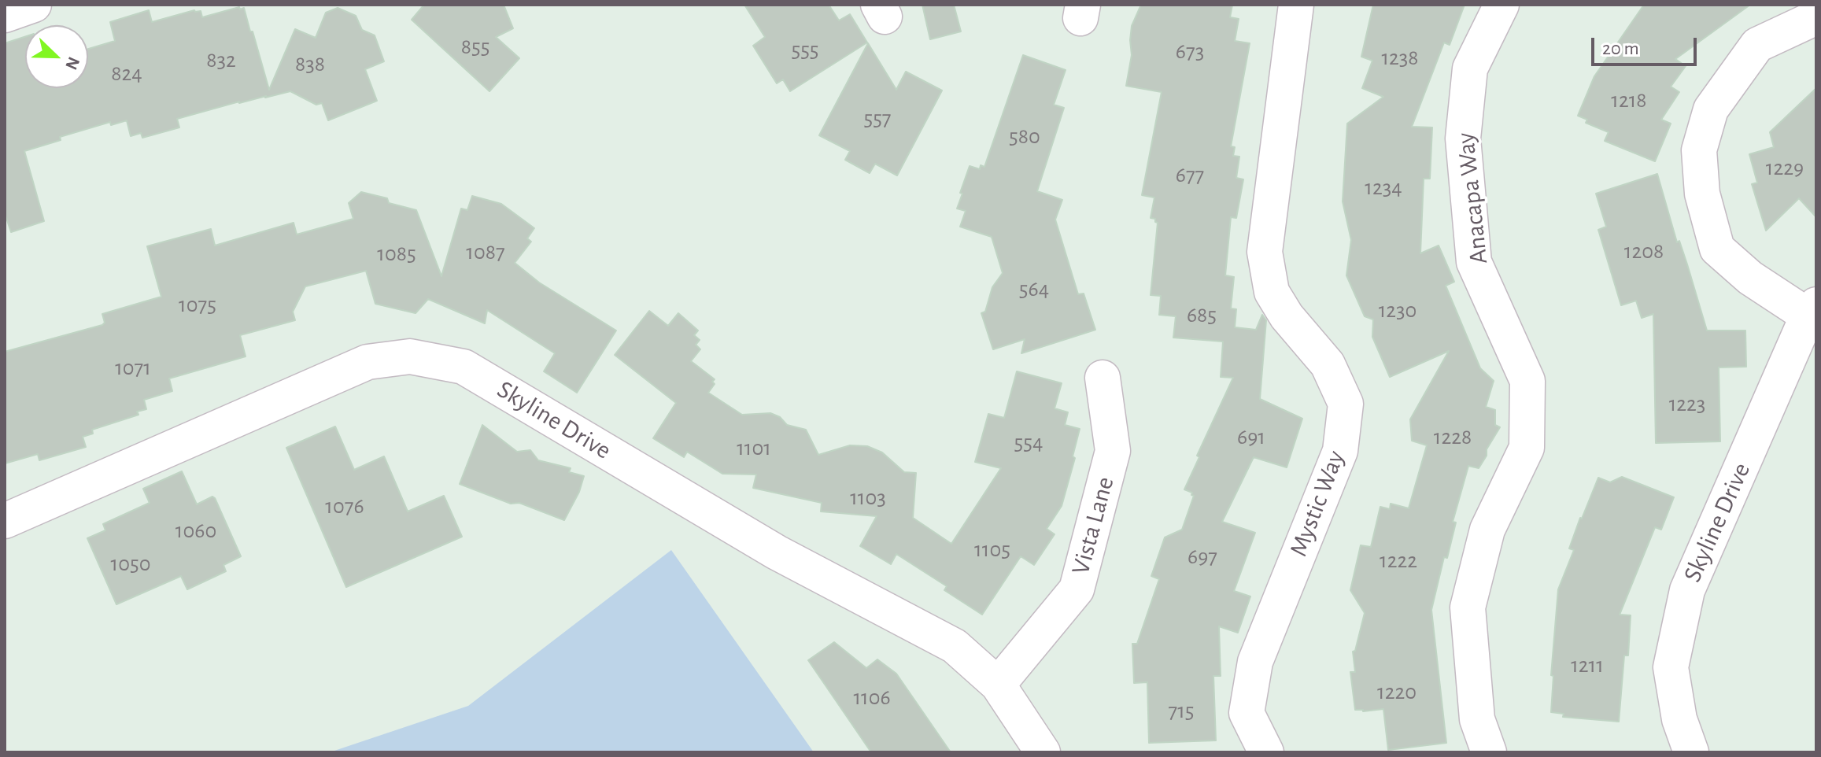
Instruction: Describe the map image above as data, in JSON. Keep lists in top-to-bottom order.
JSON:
{
  "streets": {
    "street": [
      "Anacapa Way",
      "Skyline Drive",
      "Mystic Way",
      "Vista Lane"
    ]
  },
  "crossings": [
    ["Skyline Drive", "Vista Lane"]
  ],
  "house_numbers": [
    "855",
    "555",
    "673",
    "1238",
    "832",
    "838",
    "824",
    "1218",
    "557",
    "580",
    "1229",
    "677",
    "1234",
    "1208",
    "1087",
    "1085",
    "564",
    "1075",
    "1230",
    "685",
    "1071",
    "1223",
    "691",
    "1228",
    "554",
    "1101",
    "1103",
    "1076",
    "1060",
    "1105",
    "697",
    "1222",
    "1050",
    "1211",
    "1220",
    "1106",
    "715"
  ],
  "scale_bar": "20 m",
  "north": "bottom right"
}
